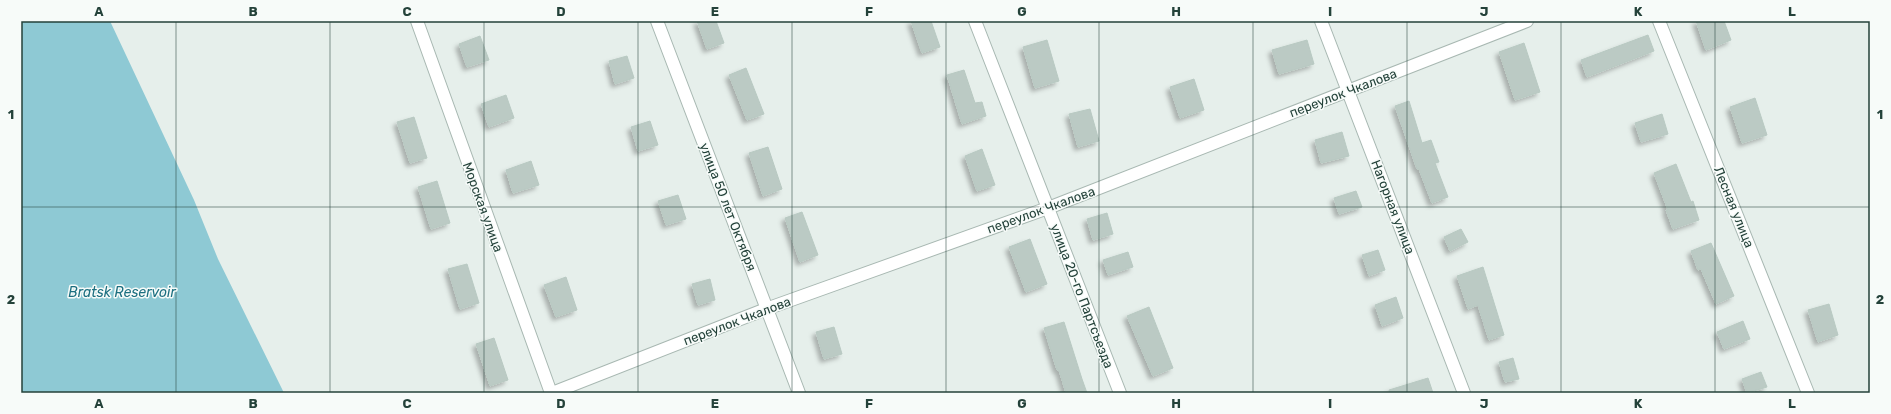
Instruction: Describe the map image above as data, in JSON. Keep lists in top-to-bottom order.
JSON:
{
  "streets": {
    "street": [
      "переулок Чкалова",
      "Морская улица",
      "улица 50 лет Октября",
      "Нагорная улица",
      "Лесная улица",
      "улица 20-го Партсъезда"
    ]
  },
  "crossings": [
    ["переулок Чкалова", "Морская улица"],
    ["переулок Чкалова", "улица 50 лет Октября"],
    ["переулок Чкалова", "Нагорная улица"],
    ["переулок Чкалова", "улица 20-го Партсъезда"]
  ],
  "water": ["Bratsk Reservoir"],
  "grid": {
    "columns": [
      "A",
      "B",
      "C",
      "D",
      "E",
      "F",
      "G",
      "H",
      "I",
      "J",
      "K",
      "L"
    ],
    "rows": ["1", "2"]
  }
}
